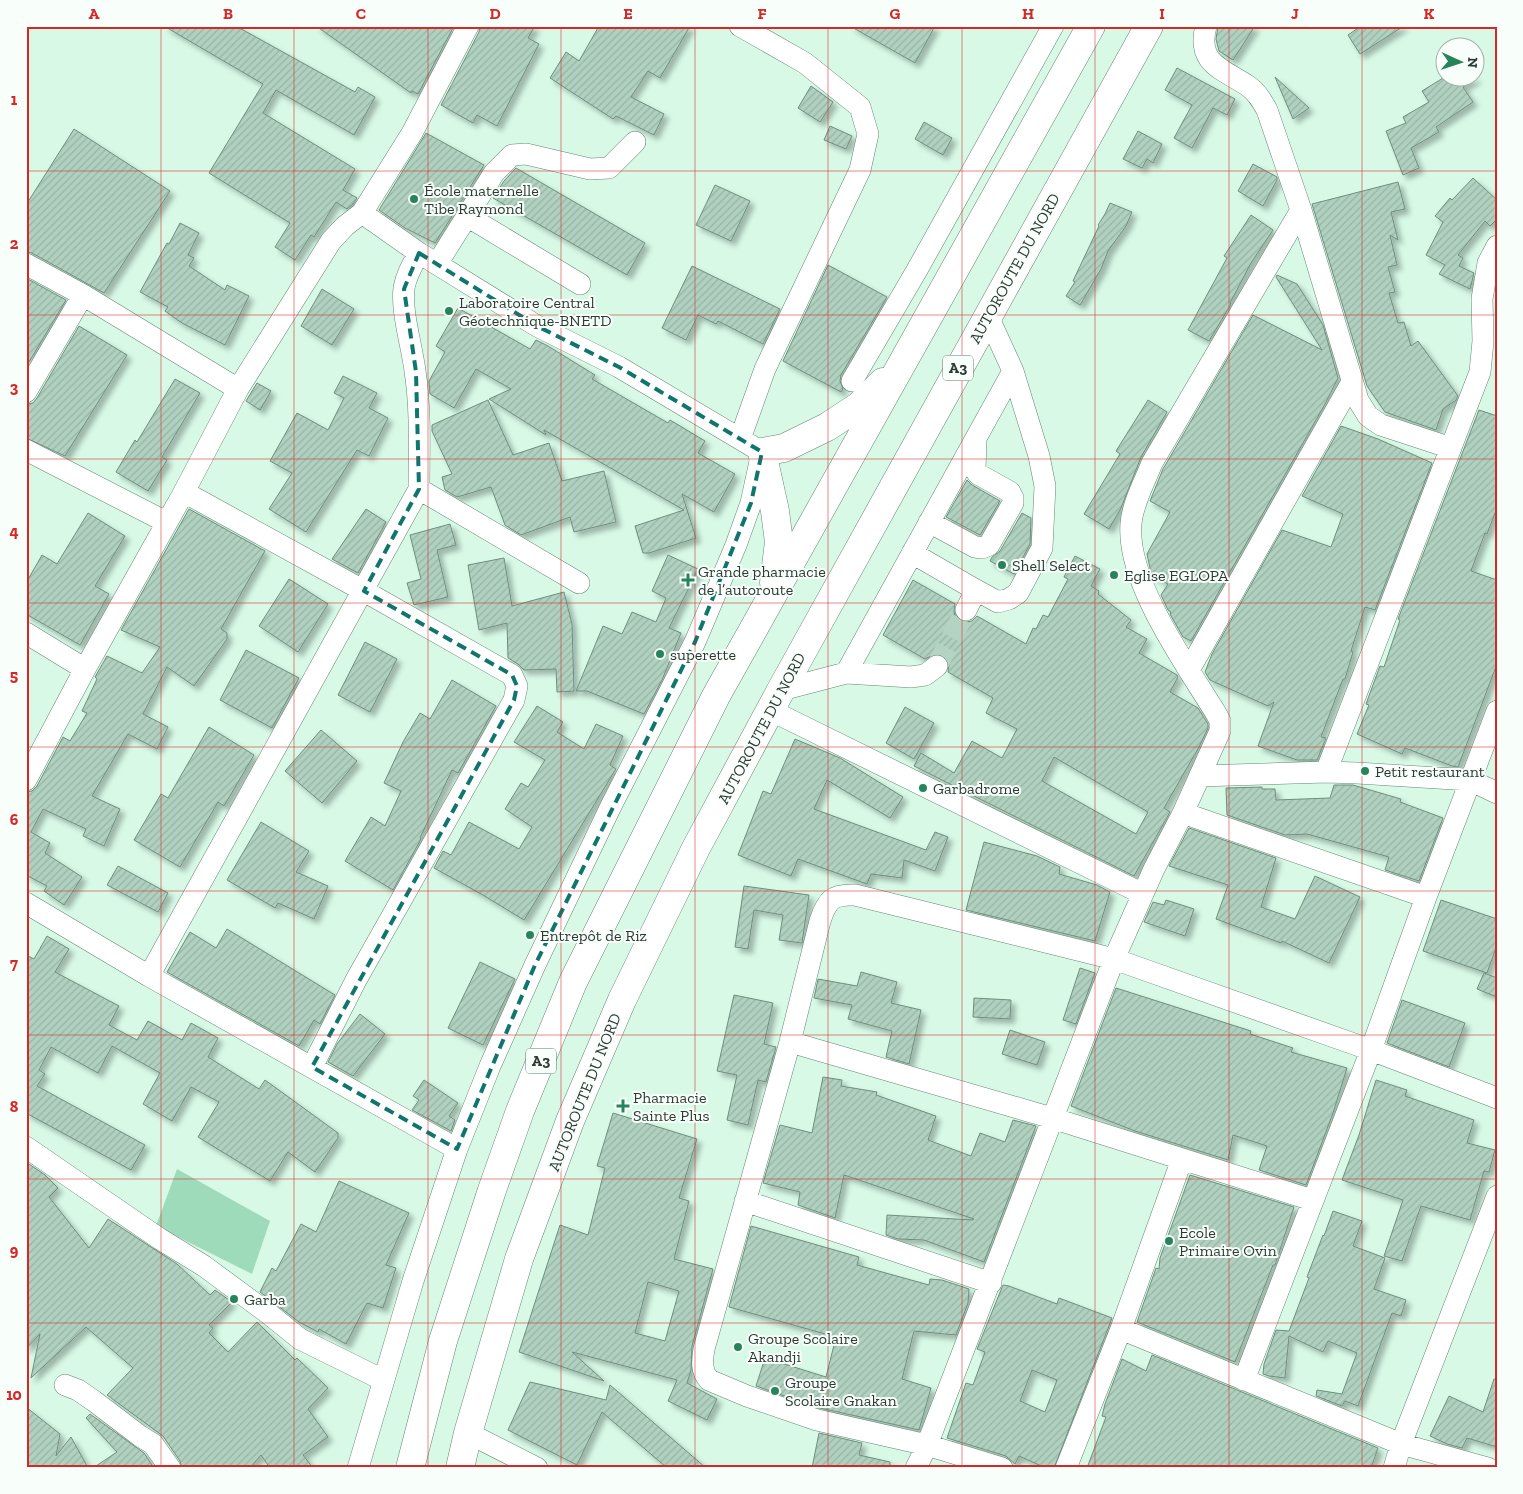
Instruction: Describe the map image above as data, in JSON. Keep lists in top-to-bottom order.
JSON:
{
  "streets": {
    "highway": ["AUTOROUTE DU NORD", "A3"]
  },
  "places": {
    "other": [
      "École maternelle Tibe Raymond",
      "Laboratoire Central Géotechnique-BNETD",
      "Shell Select",
      "Eglise EGLOPA",
      "superette",
      "Petit restaurant",
      "Garbadrome",
      "Entrepôt de Riz",
      "Ecole Primaire Ovin",
      "Garba",
      "Groupe Scolaire Akandji",
      "Groupe Scolaire Gnakan"
    ],
    "health": ["Grande pharmacie de l’autoroute", "Pharmacie Sainte Plus"]
  },
  "north": "right",
  "grid": {
    "columns": [
      "A",
      "B",
      "C",
      "D",
      "E",
      "F",
      "G",
      "H",
      "I",
      "J",
      "K"
    ],
    "rows": [
      "1",
      "2",
      "3",
      "4",
      "5",
      "6",
      "7",
      "8",
      "9",
      "10"
    ]
  }
}
